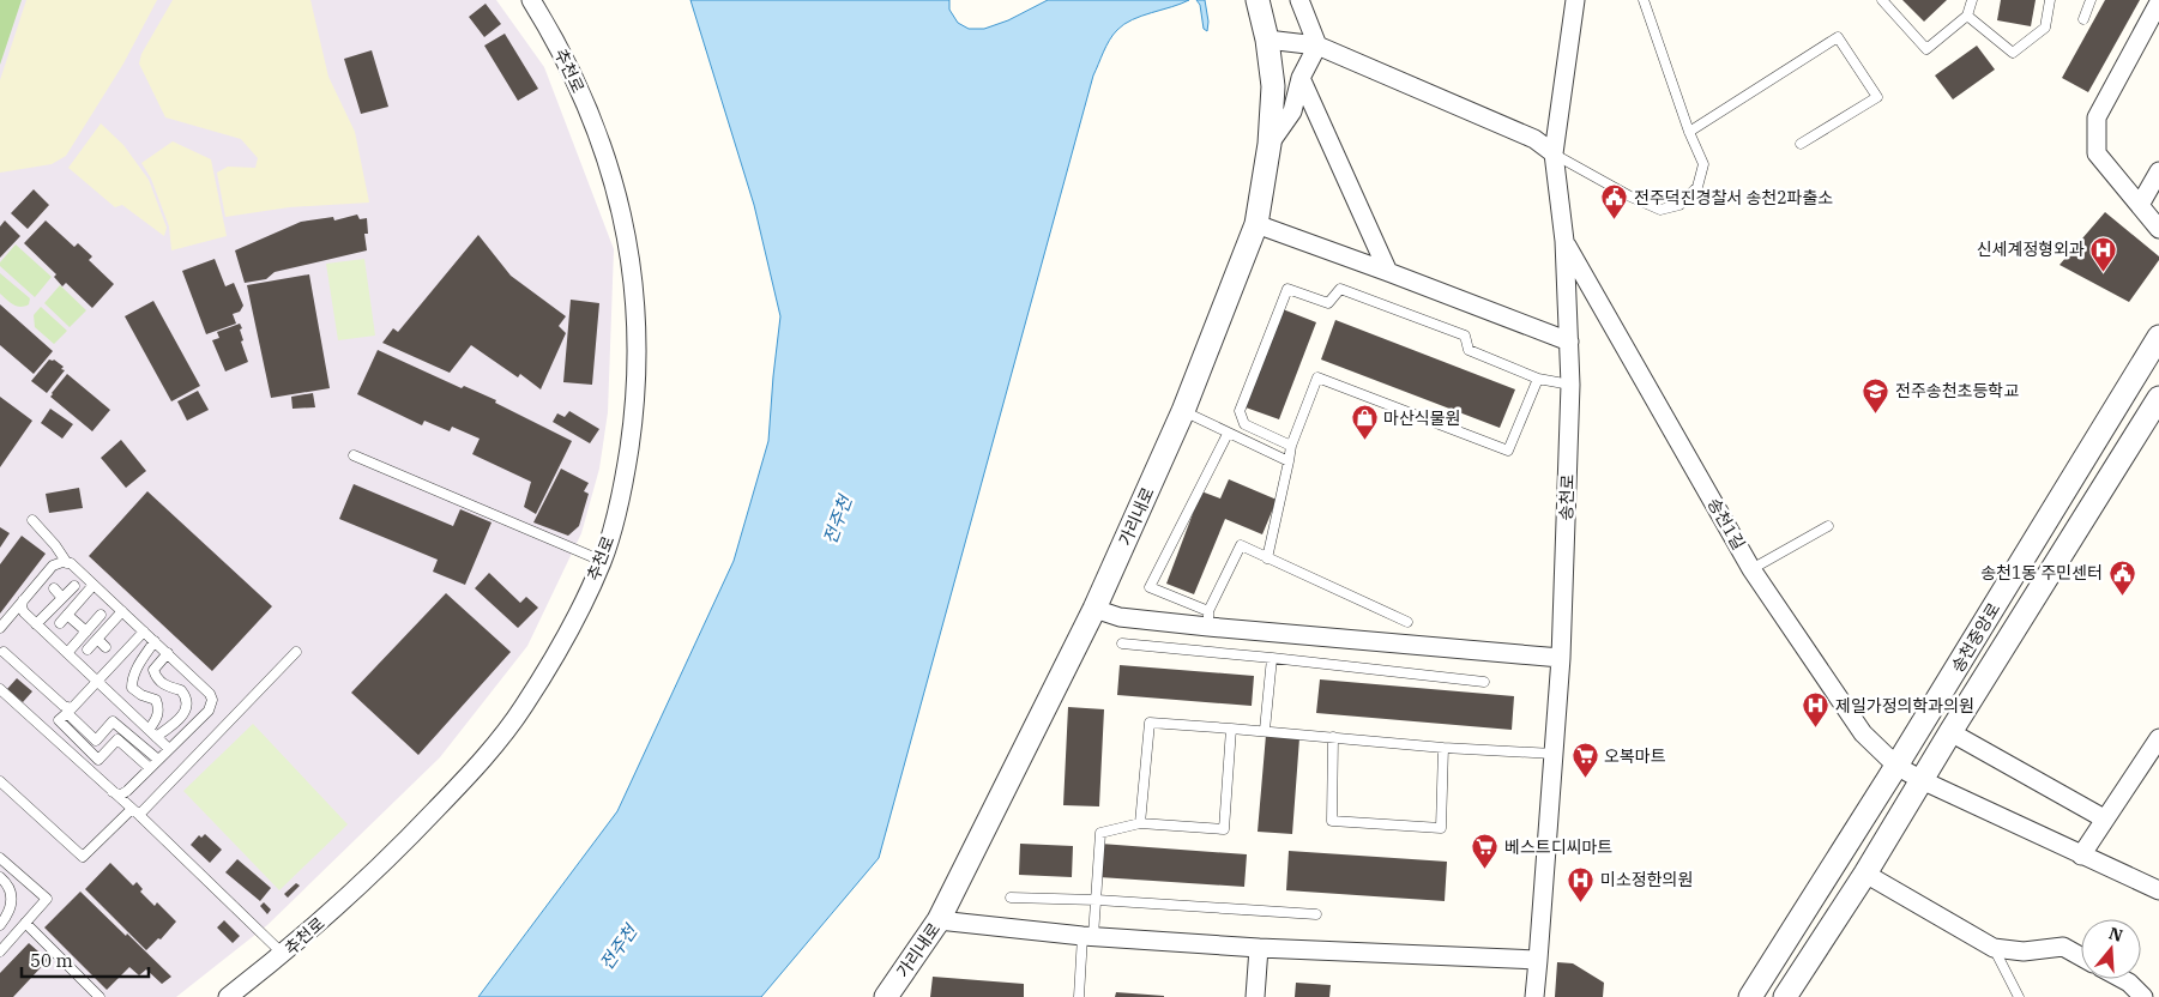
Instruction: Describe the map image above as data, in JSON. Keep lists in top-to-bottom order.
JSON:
{
  "streets": {
    "street": [
      "추천로",
      "송천로",
      "가리내로",
      "송천1길",
      "송천중앙로"
    ]
  },
  "crossings": [
    ["송천로", "송천1길"],
    ["송천1길", "송천중앙로"]
  ],
  "water": ["전주천"],
  "places": {
    "public building": ["전주덕진경찰서 송천2파출소", "송천1동 주민센터"],
    "hospital": ["신세계정형외과", "제일가정의학과의원", "미소정한의원"],
    "school or university": ["전주송천초등학교"],
    "shop": ["마산식물원"],
    "supermarket": ["오복마트", "베스트디씨마트"]
  },
  "scale_bar": "50 m",
  "north": "top"
}
